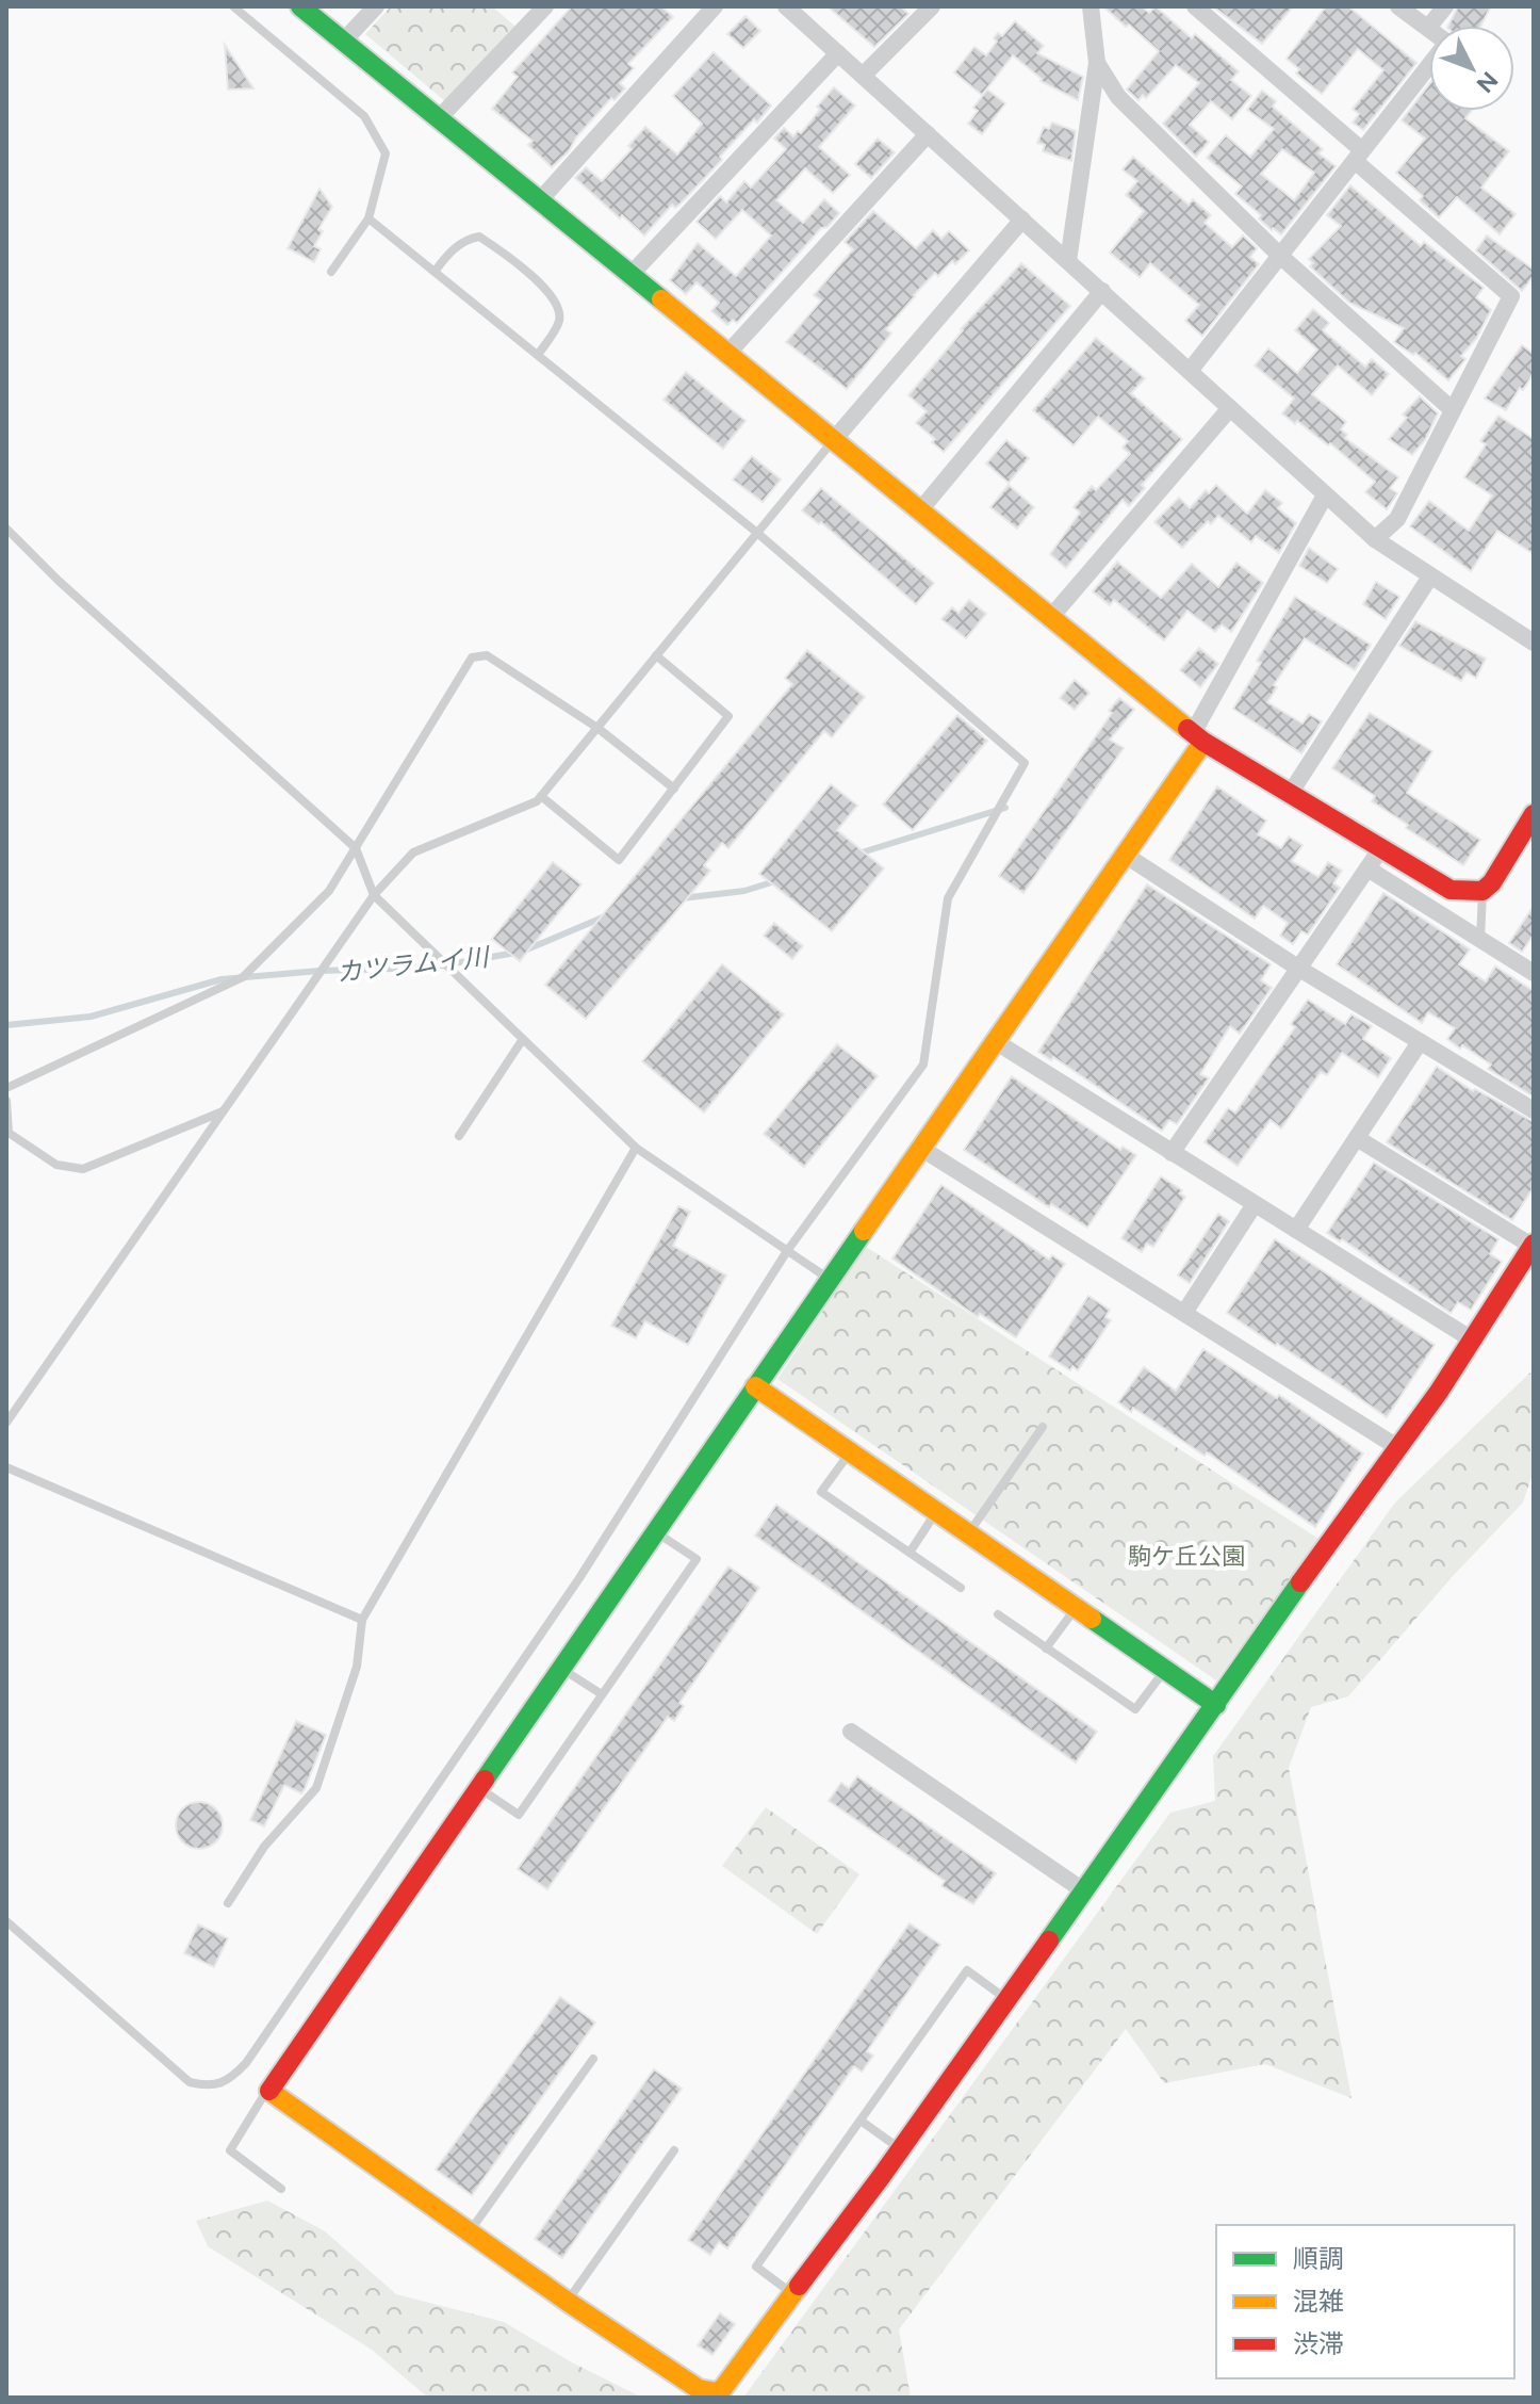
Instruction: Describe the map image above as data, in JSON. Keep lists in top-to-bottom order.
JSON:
{
  "water": ["カツラムイ川"],
  "parks": ["駒ケ丘公園"],
  "legend": ["順調", "混雑", "渋滞"],
  "north": "bottom right"
}
